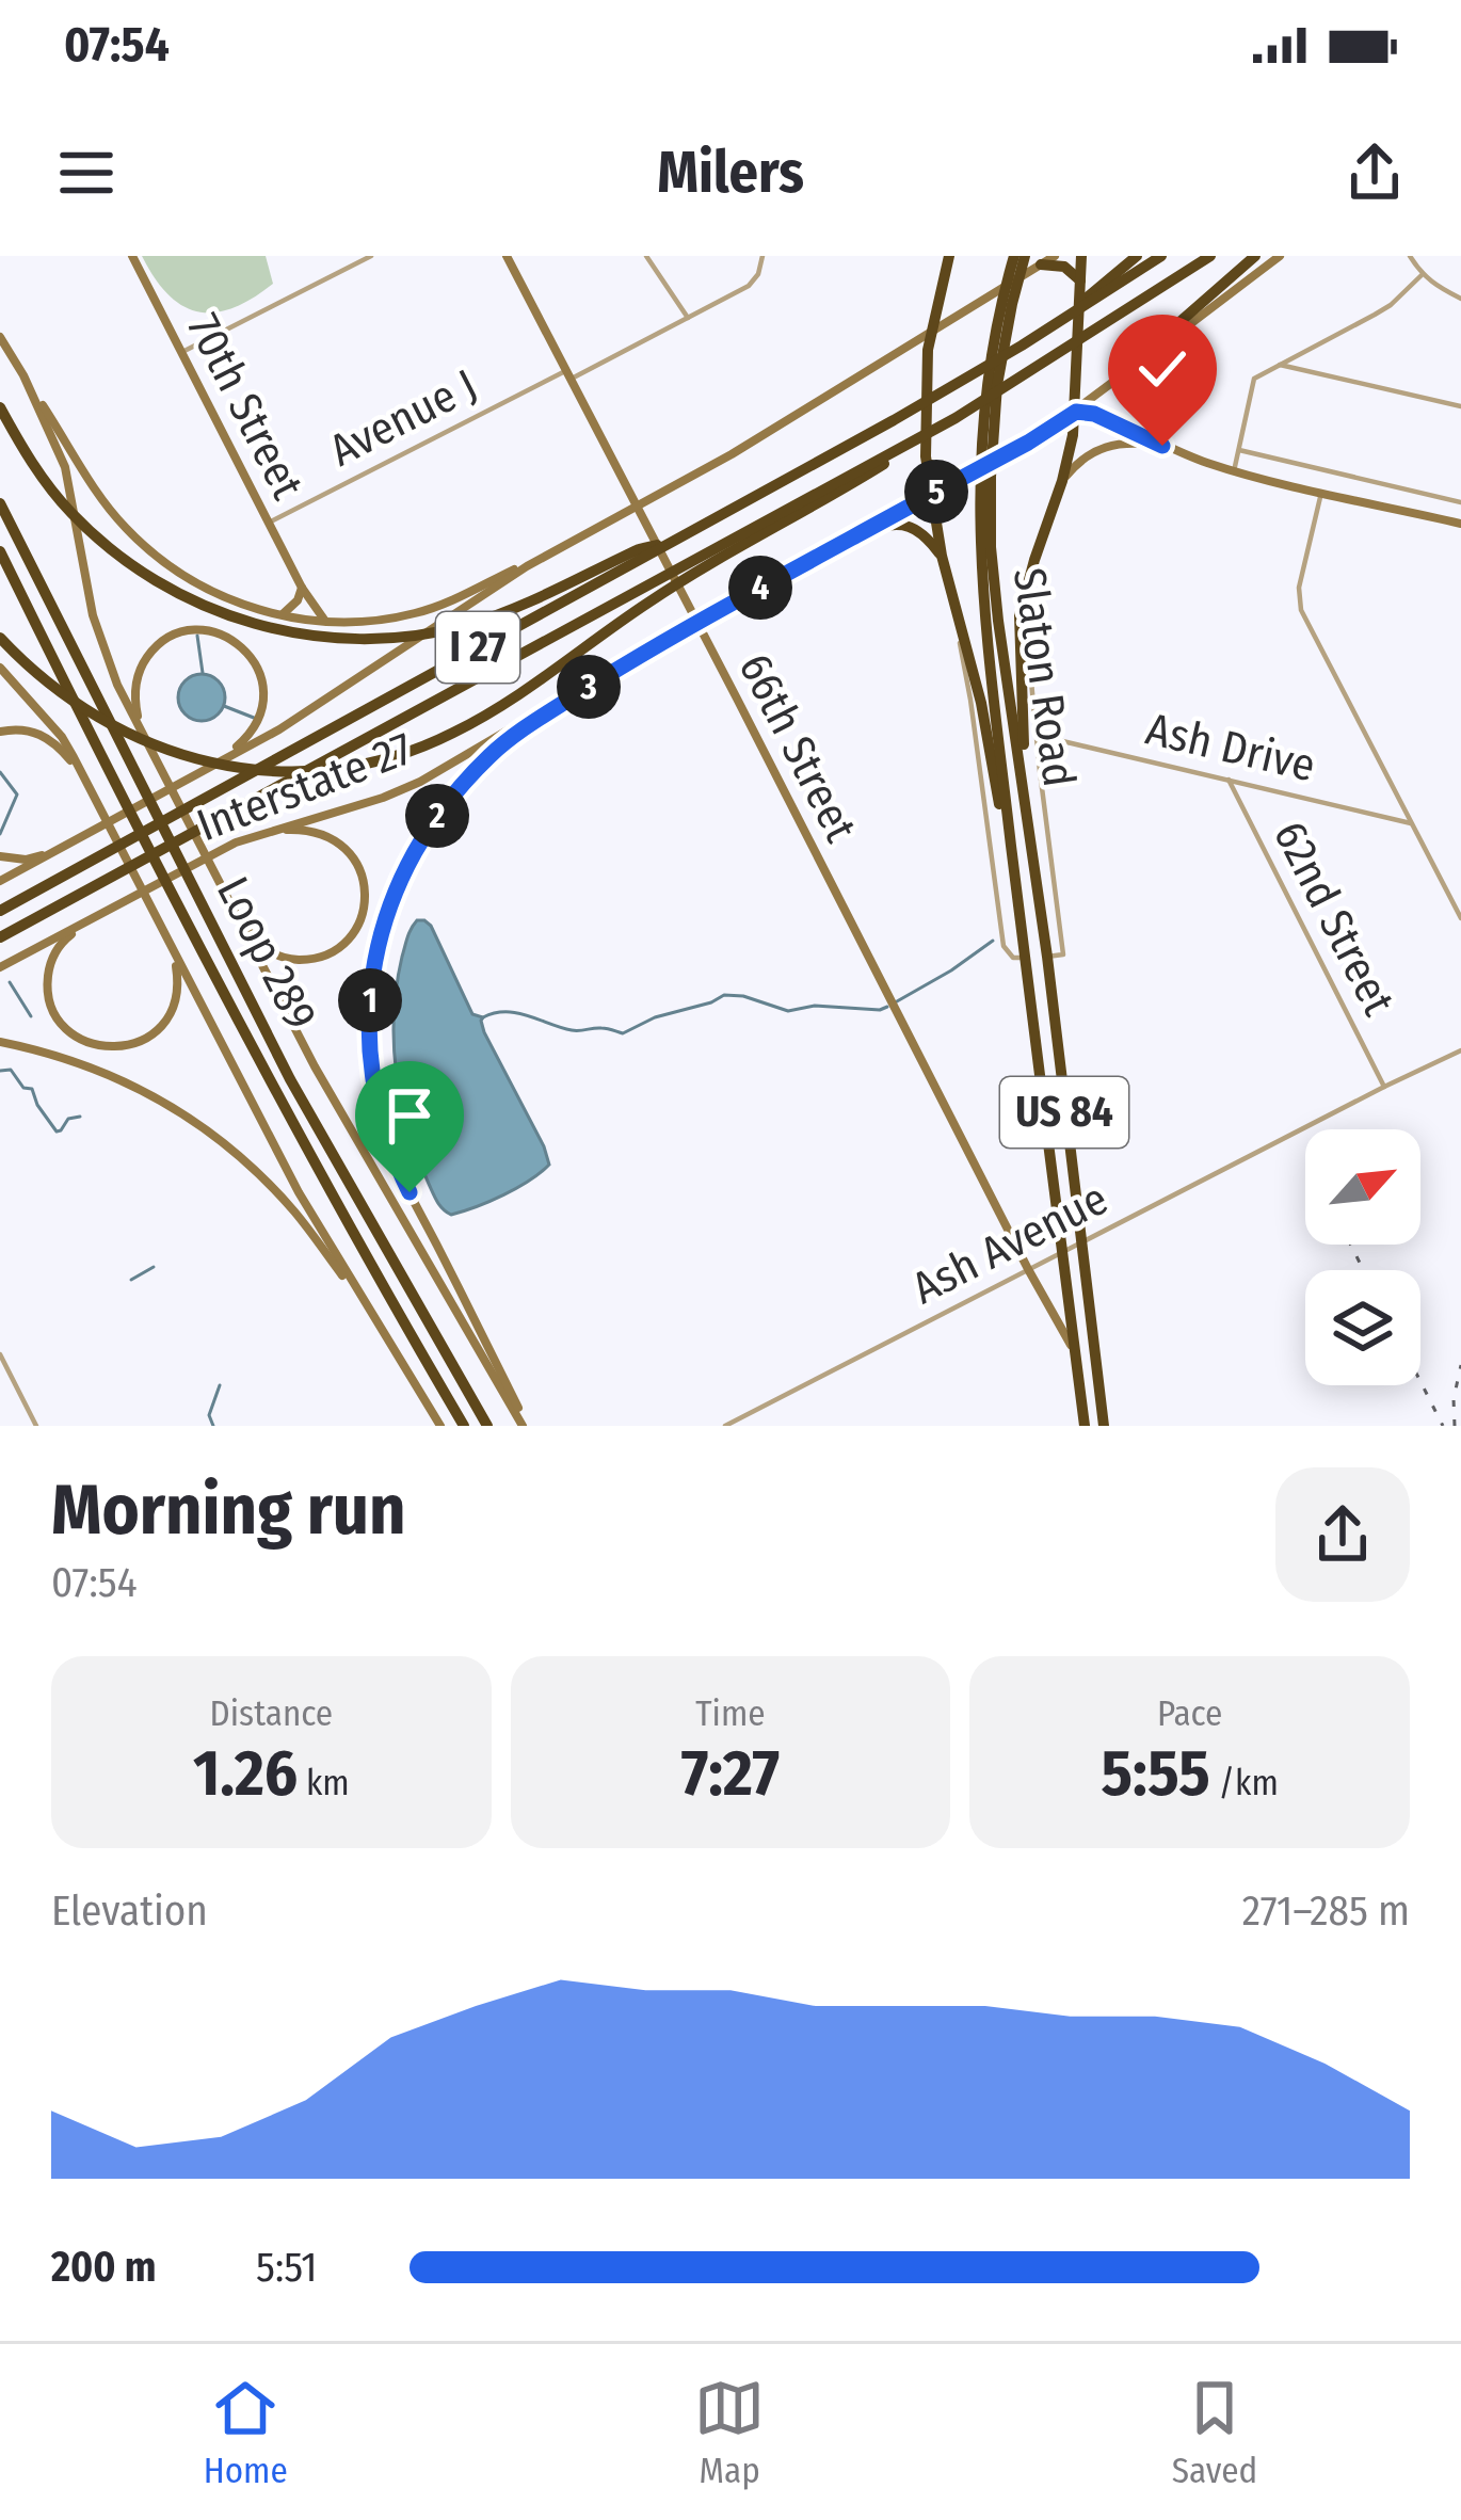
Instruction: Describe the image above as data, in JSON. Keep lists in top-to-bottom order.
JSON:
{
  "streets": {
    "highway": [
      "I 27",
      "Slaton Road",
      "Loop 289",
      "US 84"
    ],
    "main road": ["70th Street", "66th Street", "Interstate 27"],
    "street": [
      "Avenue J",
      "Ash Drive",
      "62nd Street",
      "Ash Avenue"
    ]
  },
  "crossings": [
    ["70th Street", "Avenue J"],
    ["Avenue J", "66th Street"],
    ["Slaton Road", "66th Street"],
    ["Slaton Road", "Ash Drive"],
    ["Slaton Road", "Ash Avenue"],
    ["66th Street", "Interstate 27"],
    ["66th Street", "Ash Avenue"],
    ["Ash Drive", "62nd Street"],
    ["62nd Street", "Ash Avenue"]
  ],
  "north": "top right",
  "page": {
    "status": "07:54",
    "header": "Milers",
    "pins": [
      "5",
      "4",
      "3",
      "2",
      "1"
    ],
    "heading": ["Morning run", "07:54"],
    "stats": [
      ["Distance", "1.26 km"],
      ["Time", "7:27"],
      ["Pace", "5:55 /km"]
    ],
    "chart": ["Elevation", "271–285 m"],
    "list": [
      {
        "name": "200 m",
        "note": "5:51"
      }
    ],
    "tabs": ["Home", "Map", "Saved"]
  }
}
